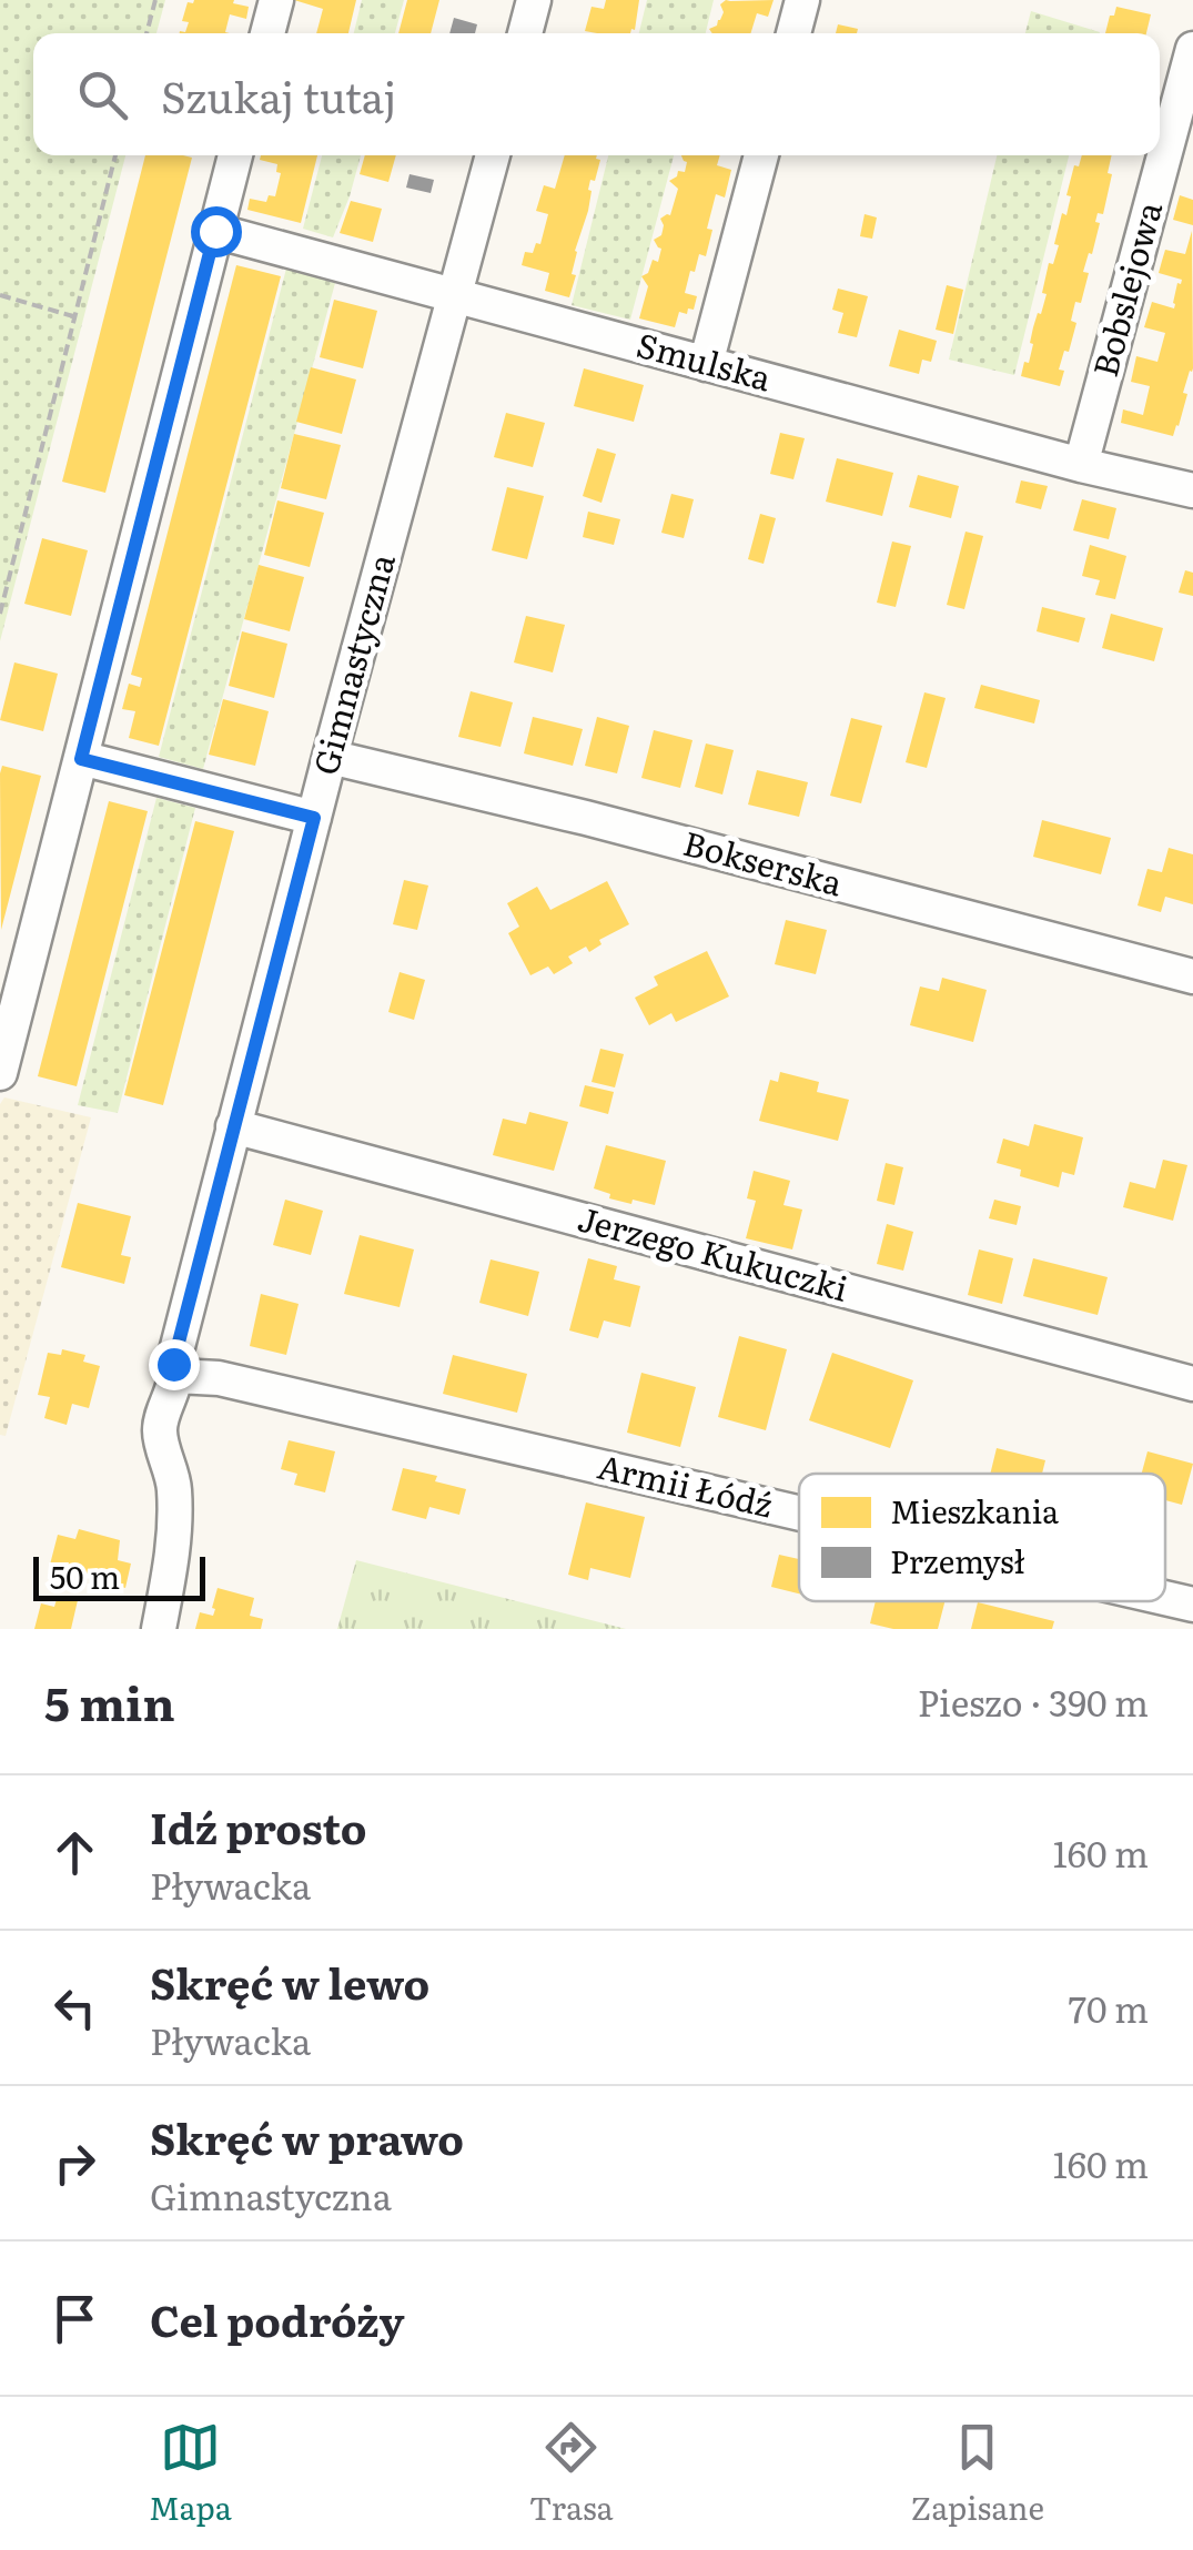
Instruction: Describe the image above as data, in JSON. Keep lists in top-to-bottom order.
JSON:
{
  "streets": {
    "street": [
      "Bobslejowa",
      "Smulska",
      "Gimnastyczna",
      "Bokserska",
      "Jerzego Kukuczki",
      "Armii Łódź"
    ]
  },
  "crossings": [
    ["Bobslejowa", "Smulska"],
    ["Smulska", "Gimnastyczna"],
    ["Gimnastyczna", "Bokserska"],
    ["Gimnastyczna", "Jerzego Kukuczki"],
    ["Gimnastyczna", "Armii Łódź"]
  ],
  "legend": ["Mieszkania", "Przemysł"],
  "scale_bar": "50 m",
  "page": {
    "search": "Szukaj tutaj",
    "scale": "50 m",
    "heading": ["5 min", "Pieszo · 390 m"],
    "list": [
      ["Idź prosto", "Pływacka", "160 m"],
      ["Skręć w lewo", "Pływacka", "70 m"],
      ["Skręć w prawo", "Gimnastyczna", "160 m"],
      "Cel podróży"
    ],
    "nav": ["Mapa", "Trasa", "Zapisane"]
  }
}
